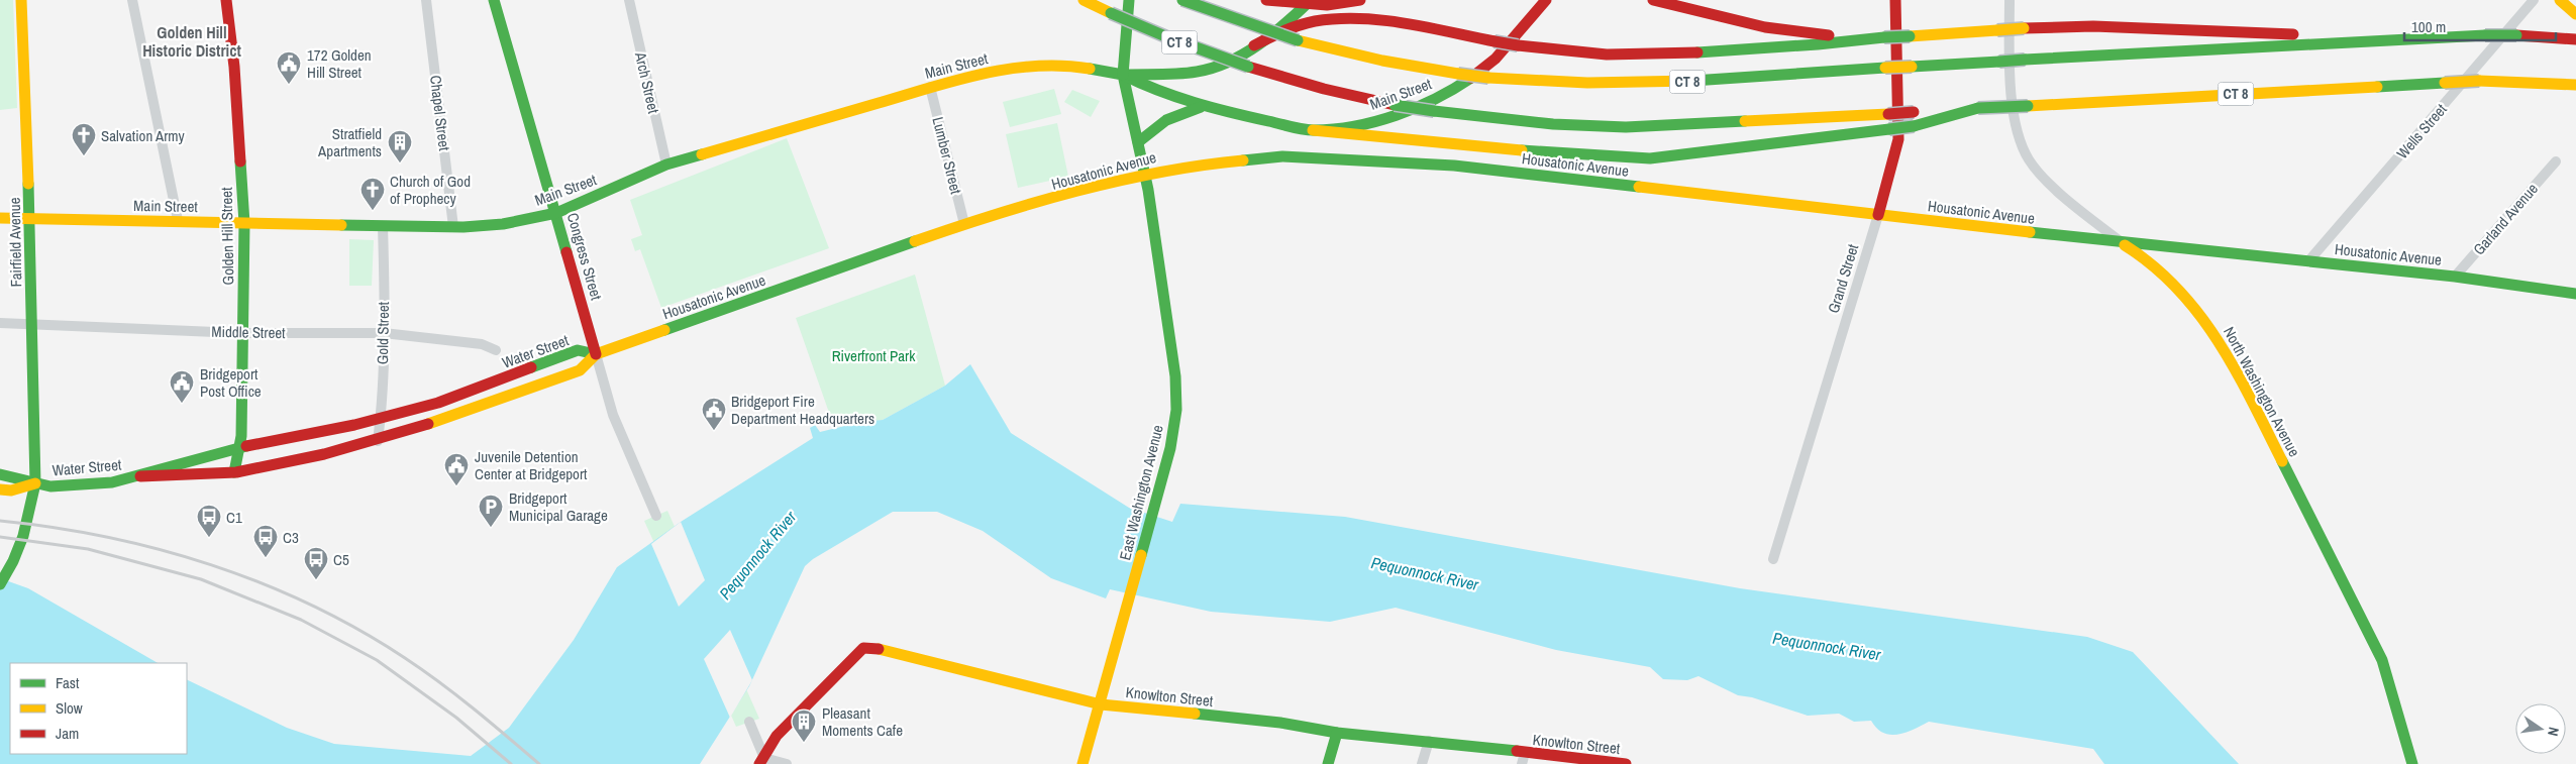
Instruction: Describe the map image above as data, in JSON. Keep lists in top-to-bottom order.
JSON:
{
  "streets": {
    "main road": [
      "CT 8",
      "Main Street",
      "Housatonic Avenue",
      "Golden Hill Street",
      "Fairfield Avenue",
      "Congress Street",
      "Grand Street",
      "Water Street",
      "North Washington Avenue",
      "East Washington Avenue",
      "Knowlton Street"
    ],
    "street": [
      "Arch Street",
      "Chapel Street",
      "Wells Street",
      "Lumber Street",
      "Garland Avenue",
      "Middle Street",
      "Gold Street"
    ]
  },
  "crossings": [
    ["Main Street", "Arch Street"],
    ["Main Street", "Chapel Street"],
    ["Main Street", "Lumber Street"],
    ["Main Street", "Golden Hill Street"],
    ["Main Street", "Fairfield Avenue"],
    ["Main Street", "Congress Street"],
    ["Main Street", "Gold Street"],
    ["Main Street", "East Washington Avenue"],
    ["Wells Street", "Housatonic Avenue"],
    ["Lumber Street", "Housatonic Avenue"],
    ["Housatonic Avenue", "Garland Avenue"],
    ["Housatonic Avenue", "Congress Street"],
    ["Housatonic Avenue", "Grand Street"],
    ["Housatonic Avenue", "Water Street"],
    ["Housatonic Avenue", "North Washington Avenue"],
    ["Housatonic Avenue", "East Washington Avenue"],
    ["Golden Hill Street", "Middle Street"],
    ["Golden Hill Street", "Water Street"],
    ["Fairfield Avenue", "Middle Street"],
    ["Fairfield Avenue", "Water Street"],
    ["Congress Street", "Water Street"],
    ["Middle Street", "Gold Street"],
    ["Gold Street", "Water Street"],
    ["East Washington Avenue", "Knowlton Street"]
  ],
  "districts": ["Golden Hill Historic District"],
  "water": ["Pequonnock River"],
  "parks": ["Riverfront Park"],
  "places": {
    "public building": [
      "172 Golden Hill Street",
      "Bridgeport Post Office",
      "Bridgeport Fire Department Headquarters",
      "Juvenile Detention Center at Bridgeport"
    ],
    "church": ["Salvation Army", "Church of God of Prophecy"],
    "building": ["Stratfield Apartments", "Pleasant Moments Cafe"],
    "parking": ["Bridgeport Municipal Garage"],
    "bus stop": ["C1", "C3", "C5"]
  },
  "legend": ["Fast", "Slow", "Jam"],
  "scale_bar": "100 m",
  "north": "right"
}
